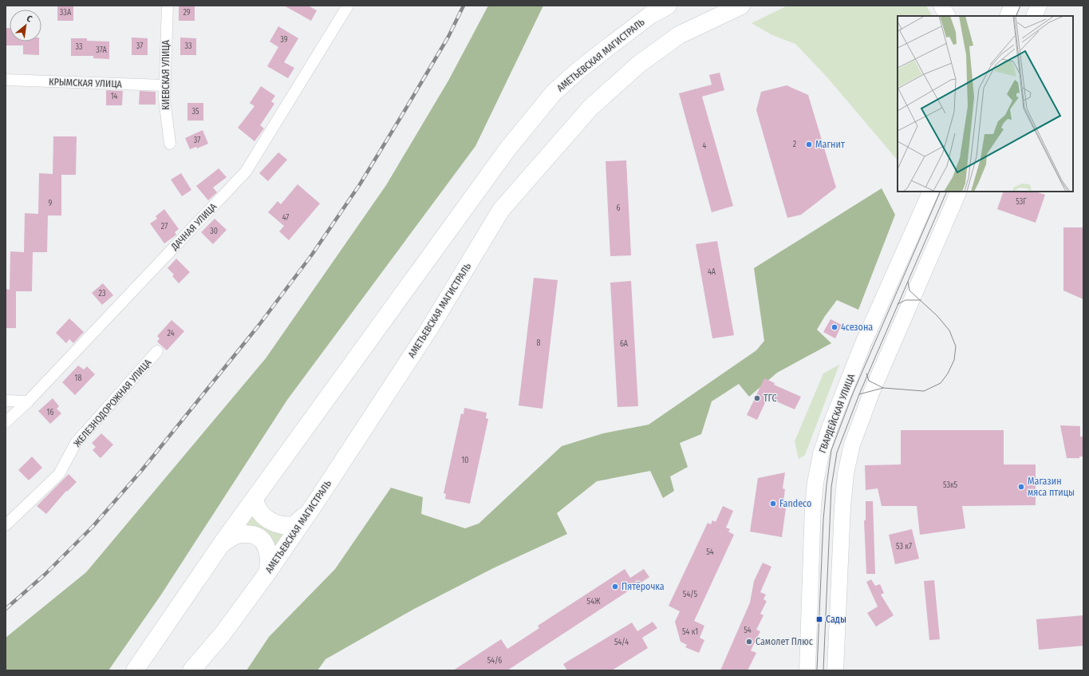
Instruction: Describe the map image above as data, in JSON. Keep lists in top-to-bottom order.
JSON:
{
  "streets": {
    "main road": ["АМЕТЬЕВСКАЯ МАГИСТРАЛЬ", "ГВАРДЕЙСКАЯ УЛИЦА"],
    "street": [
      "КИЕВСКАЯ УЛИЦА",
      "КРЫМСКАЯ УЛИЦА",
      "ДАЧНАЯ УЛИЦА",
      "ЖЕЛЕЗНОДОРОЖНАЯ УЛИЦА"
    ]
  },
  "crossings": [
    ["КИЕВСКАЯ УЛИЦА", "КРЫМСКАЯ УЛИЦА"]
  ],
  "places": {
    "other": [
      "Магнит",
      "4сезона",
      "ТГС",
      "Магазин мяса птицы",
      "Fandeco",
      "Пятёрочка",
      "Самолет Плюс"
    ],
    "transit": ["Сады"]
  },
  "house_numbers": [
    "33А",
    "29",
    "39",
    "37",
    "33",
    "33",
    "37А",
    "14",
    "35",
    "37",
    "2",
    "4",
    "53Г",
    "9",
    "6",
    "47",
    "27",
    "30",
    "4А",
    "23",
    "24",
    "8",
    "6А",
    "18",
    "16",
    "10",
    "53к5",
    "53 к7",
    "54",
    "54/5",
    "54Ж",
    "54",
    "54 к1",
    "54/4",
    "54/6"
  ],
  "north": "top right"
}
